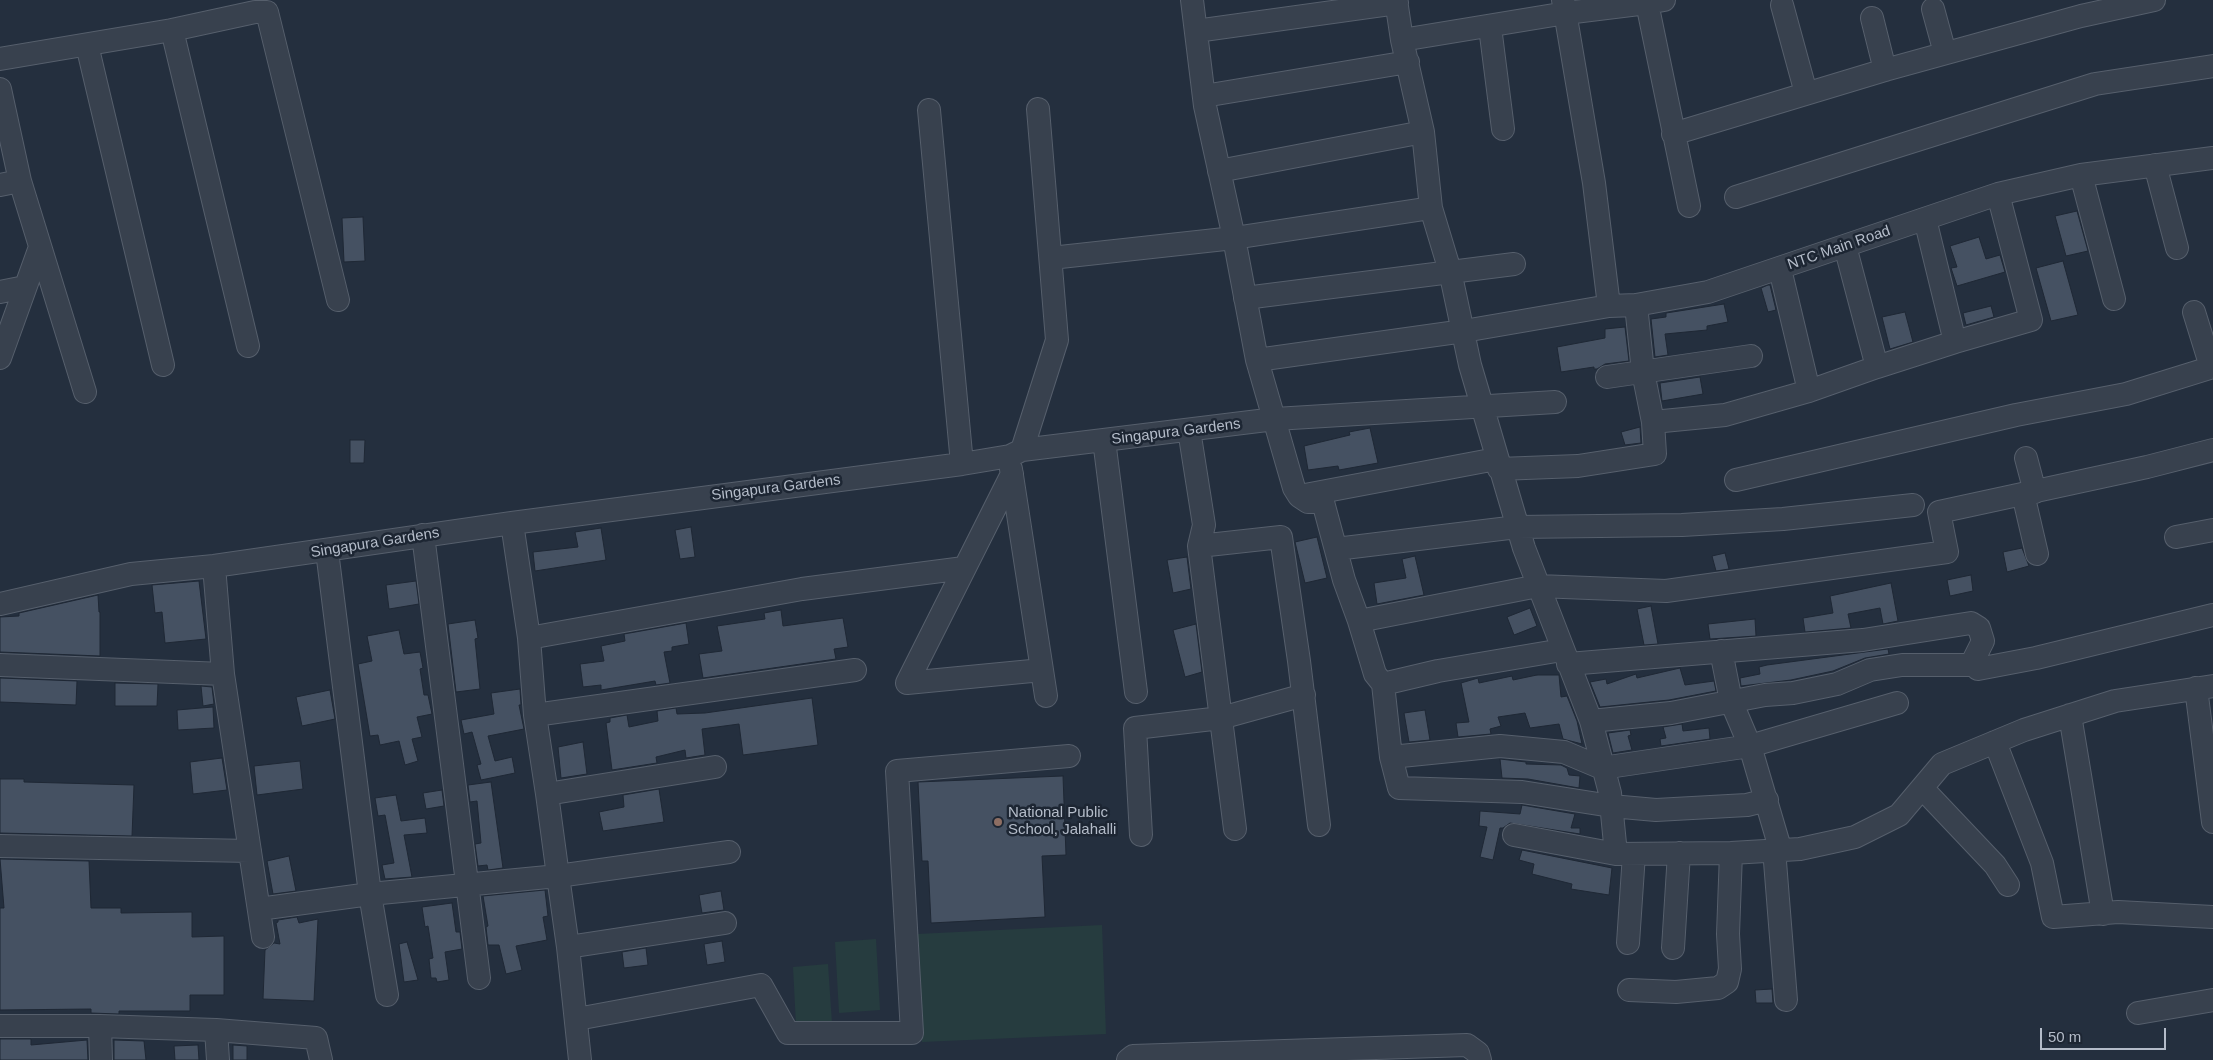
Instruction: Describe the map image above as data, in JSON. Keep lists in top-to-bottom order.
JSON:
{
  "streets": {
    "street": ["NTC Main Road", "Singapura Gardens"]
  },
  "places": ["National Public School, Jalahalli"],
  "scale_bar": "50 m"
}
